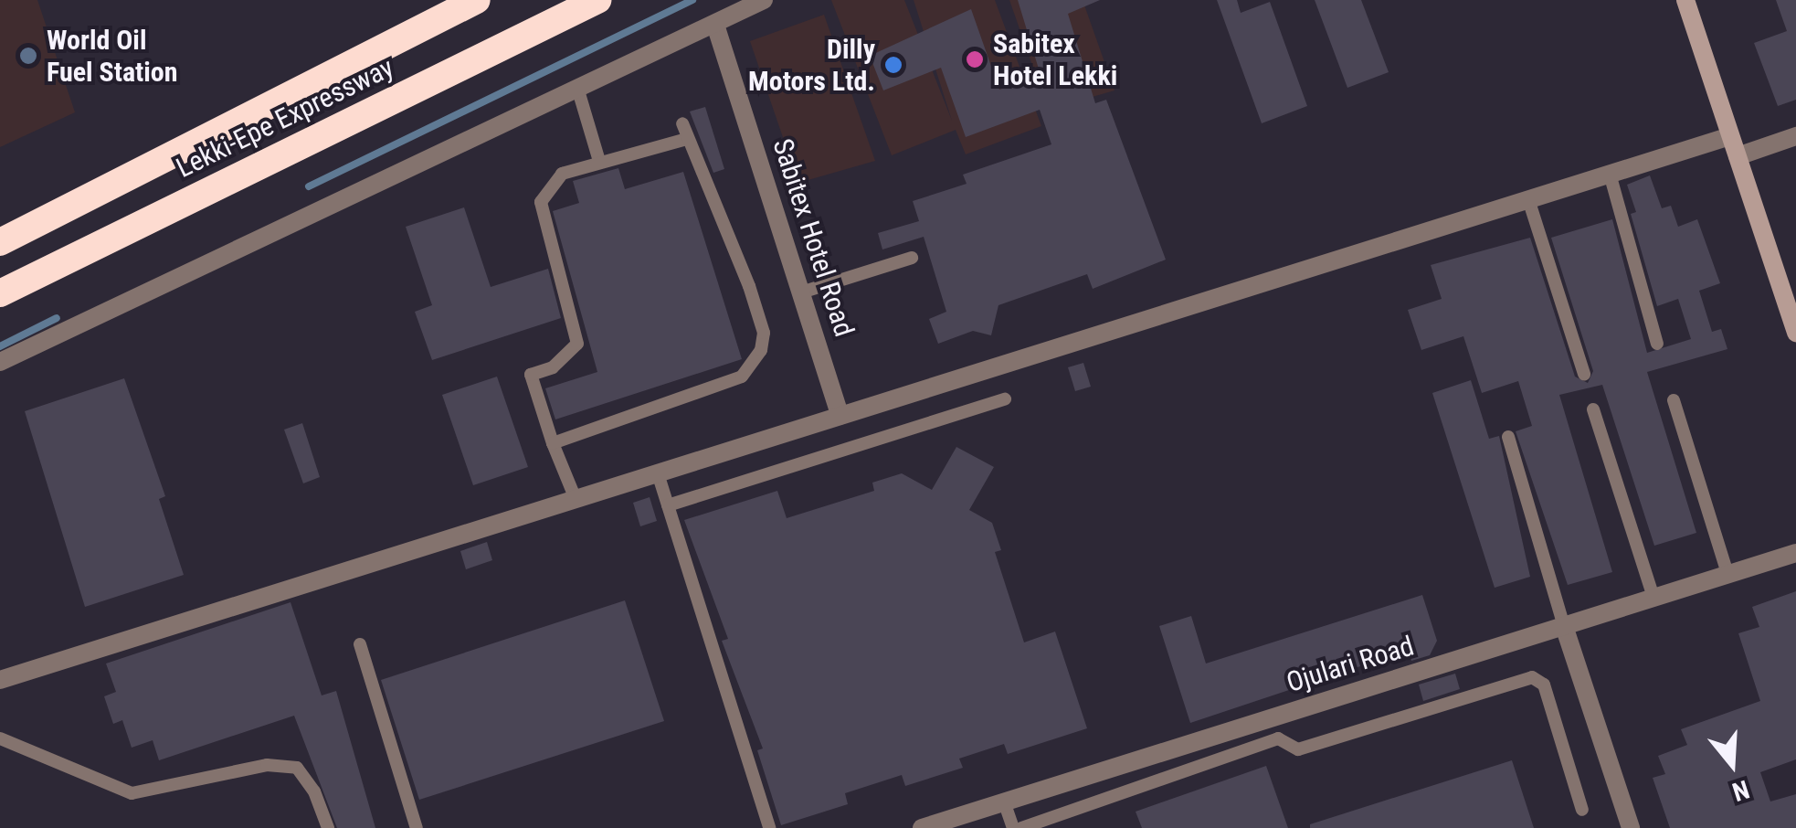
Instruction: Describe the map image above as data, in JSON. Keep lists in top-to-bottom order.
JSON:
{
  "streets": {
    "highway": ["Lekki-Epe Expressway"],
    "street": ["Sabitex Hotel Road", "Ojulari Road"]
  },
  "places": ["World Oil Fuel Station", "Sabitex Hotel Lekki", "Dilly Motors Ltd."],
  "north": "bottom"
}
